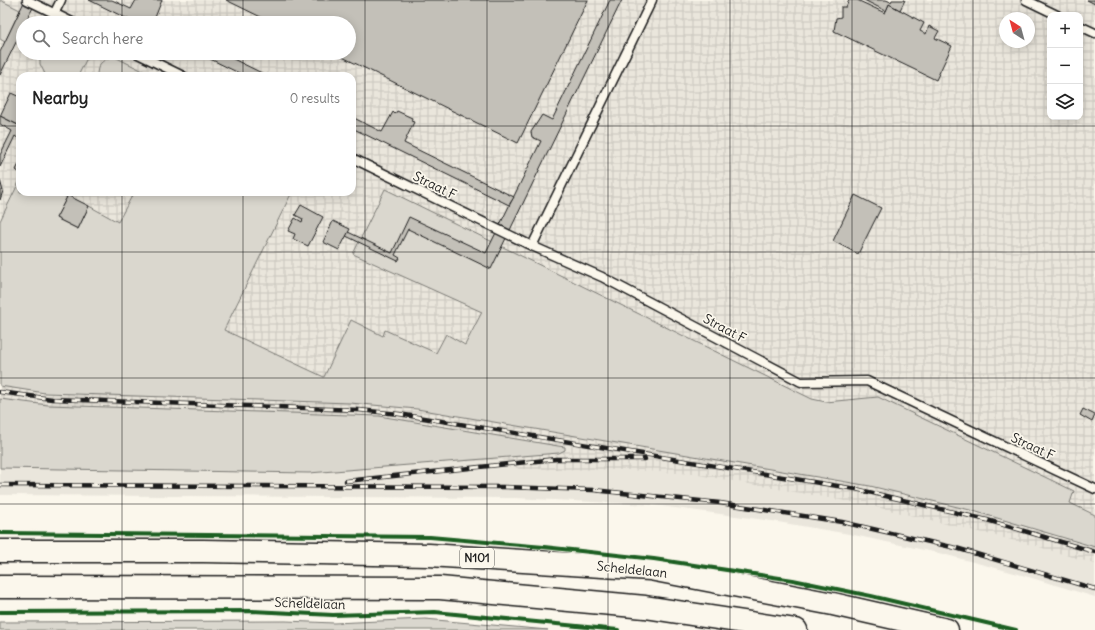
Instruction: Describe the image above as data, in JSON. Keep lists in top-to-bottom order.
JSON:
{
  "streets": {
    "main road": ["N101", "Scheldelaan"],
    "lane": ["Straat F"]
  },
  "north": "top left",
  "page": {
    "map_buttons": ["+", "−"],
    "search": "Search here",
    "heading": ["Nearby", "0 results"]
  }
}
